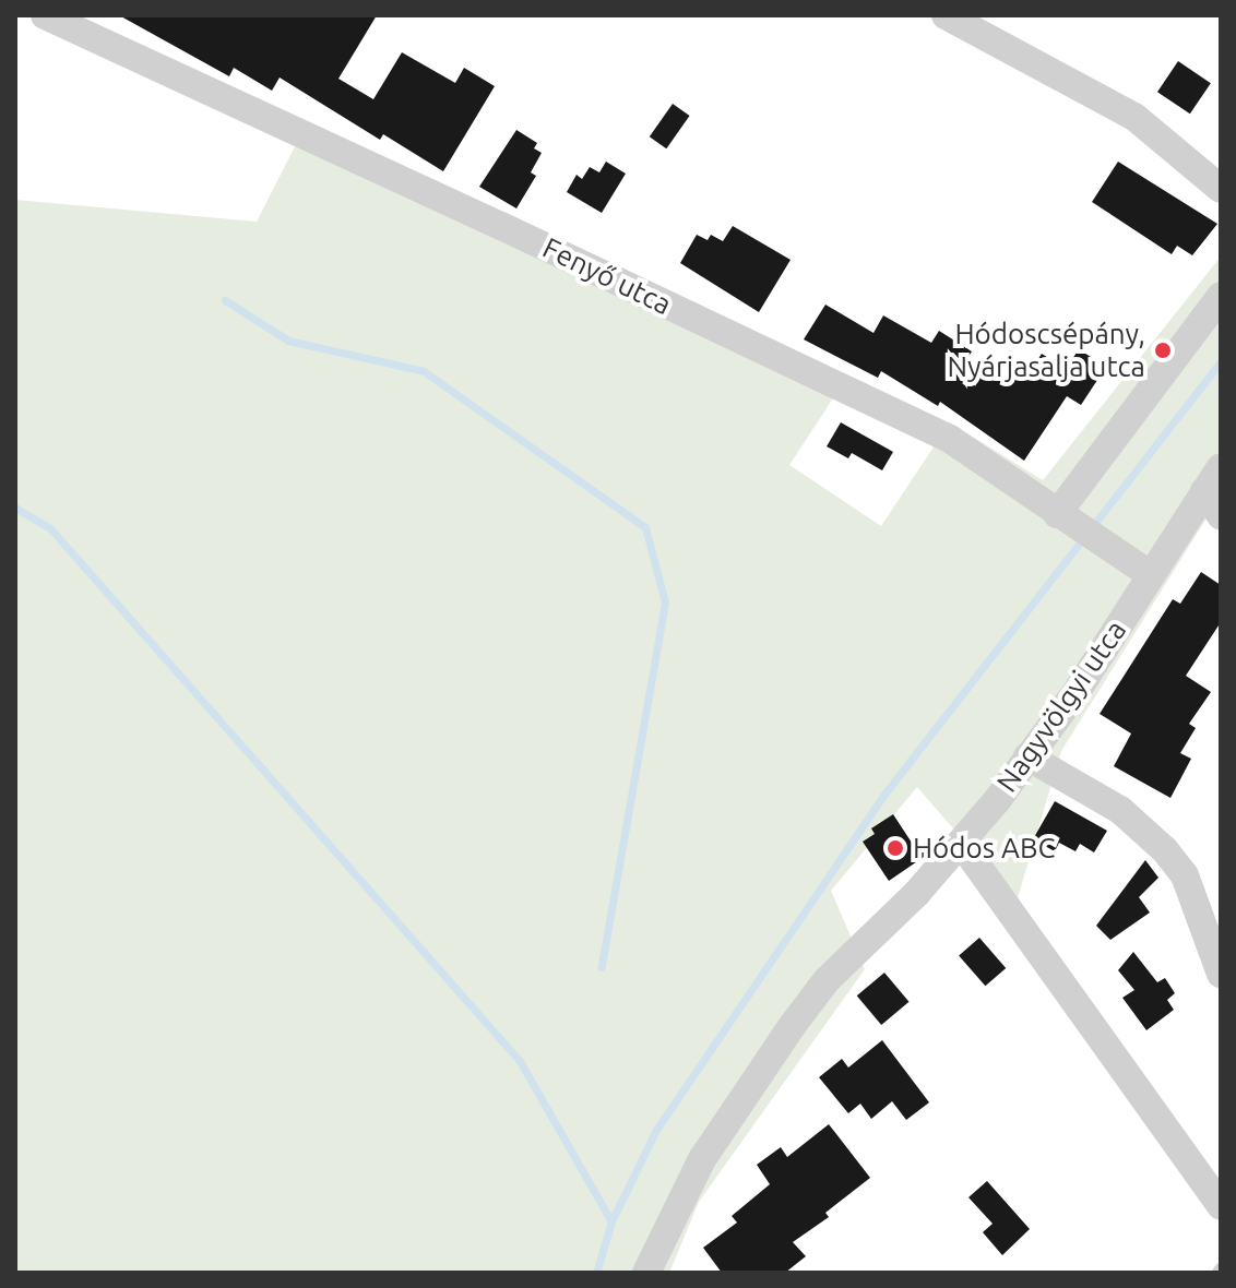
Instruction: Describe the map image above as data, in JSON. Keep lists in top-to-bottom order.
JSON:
{
  "streets": {
    "street": ["Fenyő utca", "Nagyvölgyi utca"]
  },
  "crossings": [
    ["Fenyő utca", "Nagyvölgyi utca"]
  ],
  "places": ["Hódoscsépány, Nyárjasalja utca", "Hódos ABC"]
}
